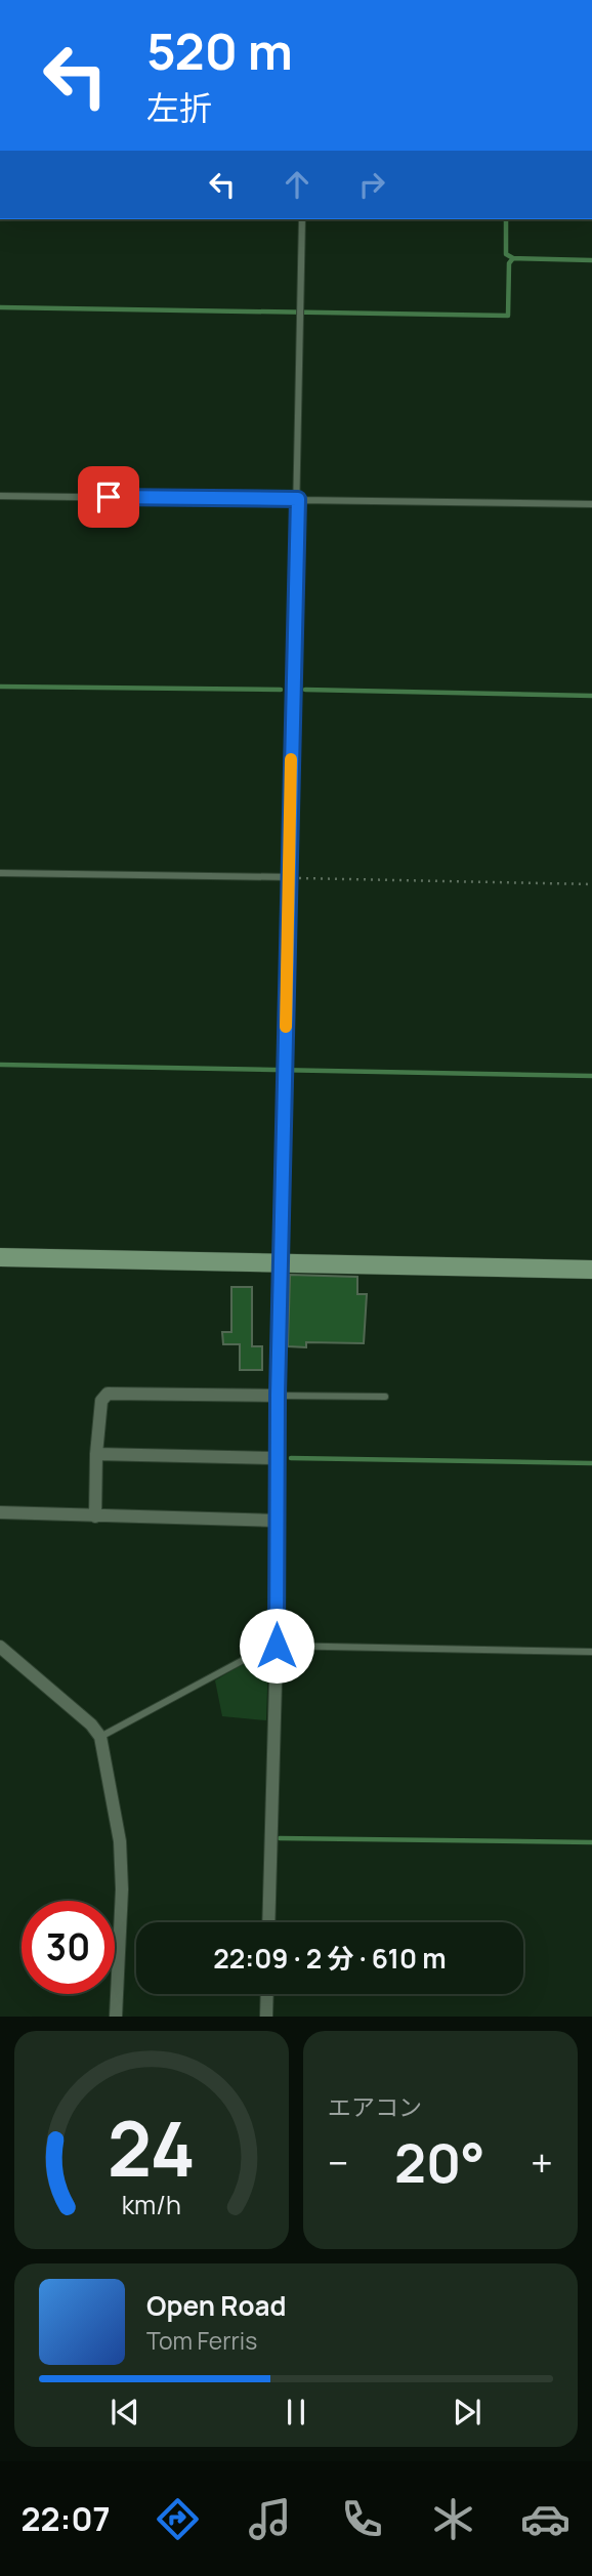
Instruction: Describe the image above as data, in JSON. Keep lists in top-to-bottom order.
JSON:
{
  "page": {
    "turn": ["520 m", "左折"],
    "limit": "30",
    "trip": "22:09 · 2 分 · 610 m",
    "tile": "エアコン",
    "heat": ["−", "20°", "+"],
    "song": ["Open Road", "Tom Ferris"],
    "tabs": "22:07",
    "gauge": ["24", "km/h"]
  }
}
